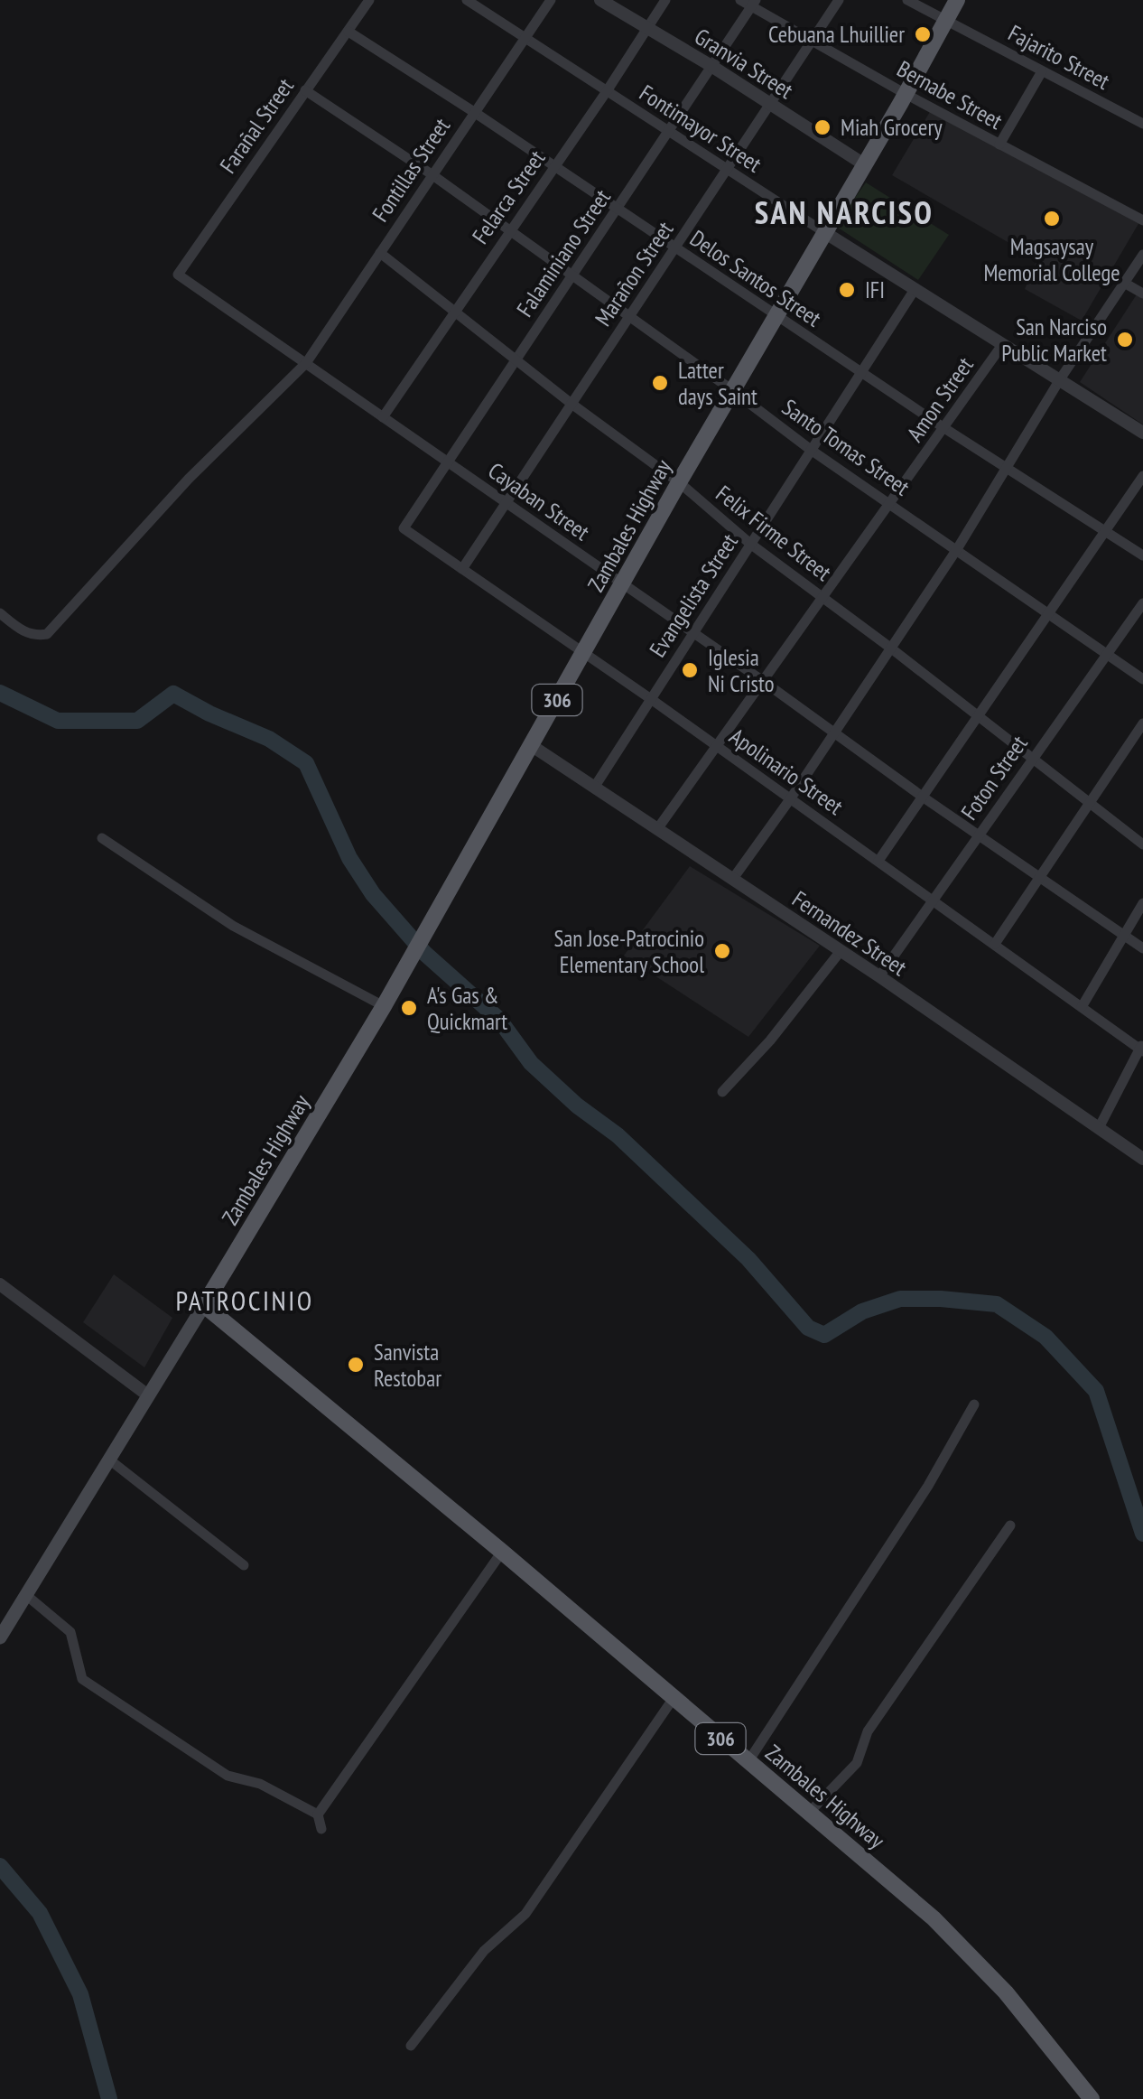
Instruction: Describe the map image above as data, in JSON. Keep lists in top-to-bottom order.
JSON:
{
  "streets": {
    "main road": ["Zambales Highway", "306"],
    "street": [
      "Fajarito Street",
      "Granvia Street",
      "Bernabe Street",
      "Farañal Street",
      "Fontimayor Street",
      "Fontillas Street",
      "Felarca Street",
      "Falaminiano Street",
      "Marañon Street",
      "Delos Santos Street",
      "Amon Street",
      "Santo Tomas Street",
      "Cayaban Street",
      "Felix Firme Street",
      "Evangelista Street",
      "Apolinario Street",
      "Foton Street",
      "Fernandez Street"
    ]
  },
  "crossings": [
    ["Fajarito Street", "Zambales Highway"],
    ["Granvia Street", "Felarca Street"],
    ["Granvia Street", "Falaminiano Street"],
    ["Granvia Street", "Marañon Street"],
    ["Granvia Street", "Zambales Highway"],
    ["Bernabe Street", "Falaminiano Street"],
    ["Bernabe Street", "Marañon Street"],
    ["Bernabe Street", "Zambales Highway"],
    ["Farañal Street", "Delos Santos Street"],
    ["Farañal Street", "Santo Tomas Street"],
    ["Farañal Street", "Cayaban Street"],
    ["Fontimayor Street", "Fontillas Street"],
    ["Fontimayor Street", "Felarca Street"],
    ["Fontimayor Street", "Falaminiano Street"],
    ["Fontimayor Street", "Marañon Street"],
    ["Fontimayor Street", "Amon Street"],
    ["Fontimayor Street", "Zambales Highway"],
    ["Fontimayor Street", "Evangelista Street"],
    ["Fontillas Street", "Delos Santos Street"],
    ["Fontillas Street", "Santo Tomas Street"],
    ["Fontillas Street", "Cayaban Street"],
    ["Fontillas Street", "Felix Firme Street"],
    ["Felarca Street", "Delos Santos Street"],
    ["Felarca Street", "Santo Tomas Street"],
    ["Felarca Street", "Cayaban Street"],
    ["Felarca Street", "Felix Firme Street"],
    ["Falaminiano Street", "Delos Santos Street"],
    ["Falaminiano Street", "Santo Tomas Street"],
    ["Falaminiano Street", "Cayaban Street"],
    ["Falaminiano Street", "Felix Firme Street"],
    ["Falaminiano Street", "Apolinario Street"],
    ["Marañon Street", "Delos Santos Street"],
    ["Marañon Street", "Santo Tomas Street"],
    ["Marañon Street", "Cayaban Street"],
    ["Marañon Street", "Felix Firme Street"],
    ["Marañon Street", "Apolinario Street"],
    ["Delos Santos Street", "Amon Street"],
    ["Delos Santos Street", "Zambales Highway"],
    ["Delos Santos Street", "Evangelista Street"],
    ["Amon Street", "Santo Tomas Street"],
    ["Amon Street", "Cayaban Street"],
    ["Amon Street", "Felix Firme Street"],
    ["Amon Street", "Apolinario Street"],
    ["Amon Street", "Fernandez Street"],
    ["Santo Tomas Street", "Zambales Highway"],
    ["Santo Tomas Street", "Evangelista Street"],
    ["Santo Tomas Street", "Foton Street"],
    ["Cayaban Street", "Zambales Highway"],
    ["Cayaban Street", "Evangelista Street"],
    ["Cayaban Street", "Foton Street"],
    ["Zambales Highway", "Felix Firme Street"],
    ["Zambales Highway", "Apolinario Street"],
    ["Zambales Highway", "Fernandez Street"],
    ["Felix Firme Street", "Evangelista Street"],
    ["Felix Firme Street", "Foton Street"],
    ["Evangelista Street", "Apolinario Street"],
    ["Evangelista Street", "Fernandez Street"],
    ["Apolinario Street", "Foton Street"],
    ["Foton Street", "Fernandez Street"]
  ],
  "districts": ["SAN NARCISO", "PATROCINIO"],
  "places": [
    "Cebuana Lhuillier",
    "Miah Grocery",
    "Magsaysay Memorial College",
    "IFI",
    "San Narciso Public Market",
    "Latter days Saint",
    "Iglesia Ni Cristo",
    "San Jose-Patrocinio Elementary School",
    "A's Gas & Quickmart",
    "Sanvista Restobar"
  ]
}
